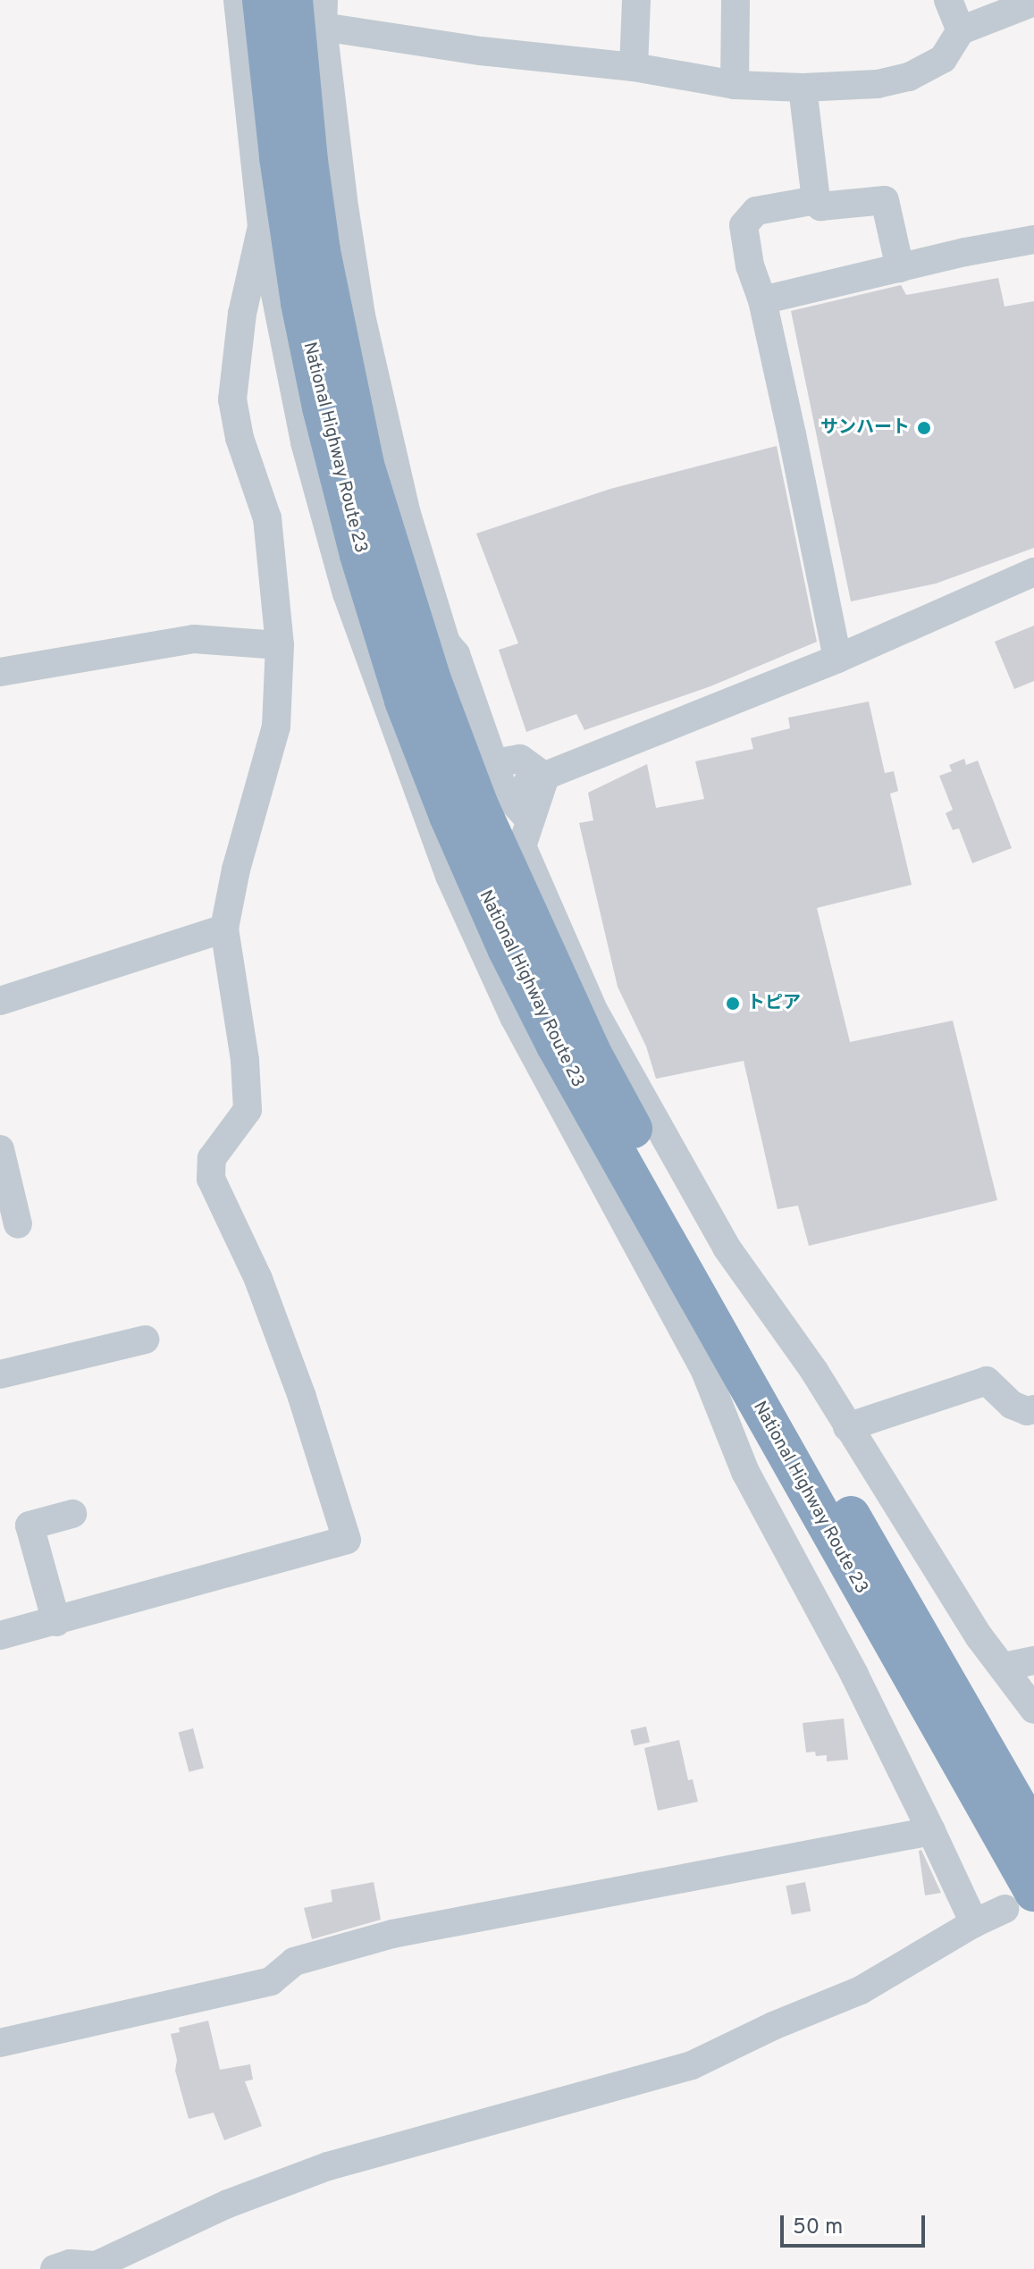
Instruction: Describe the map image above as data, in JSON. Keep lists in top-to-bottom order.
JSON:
{
  "streets": {
    "highway": ["National Highway Route 23"]
  },
  "places": ["サンハート", "トピア"],
  "scale_bar": "50 m"
}
